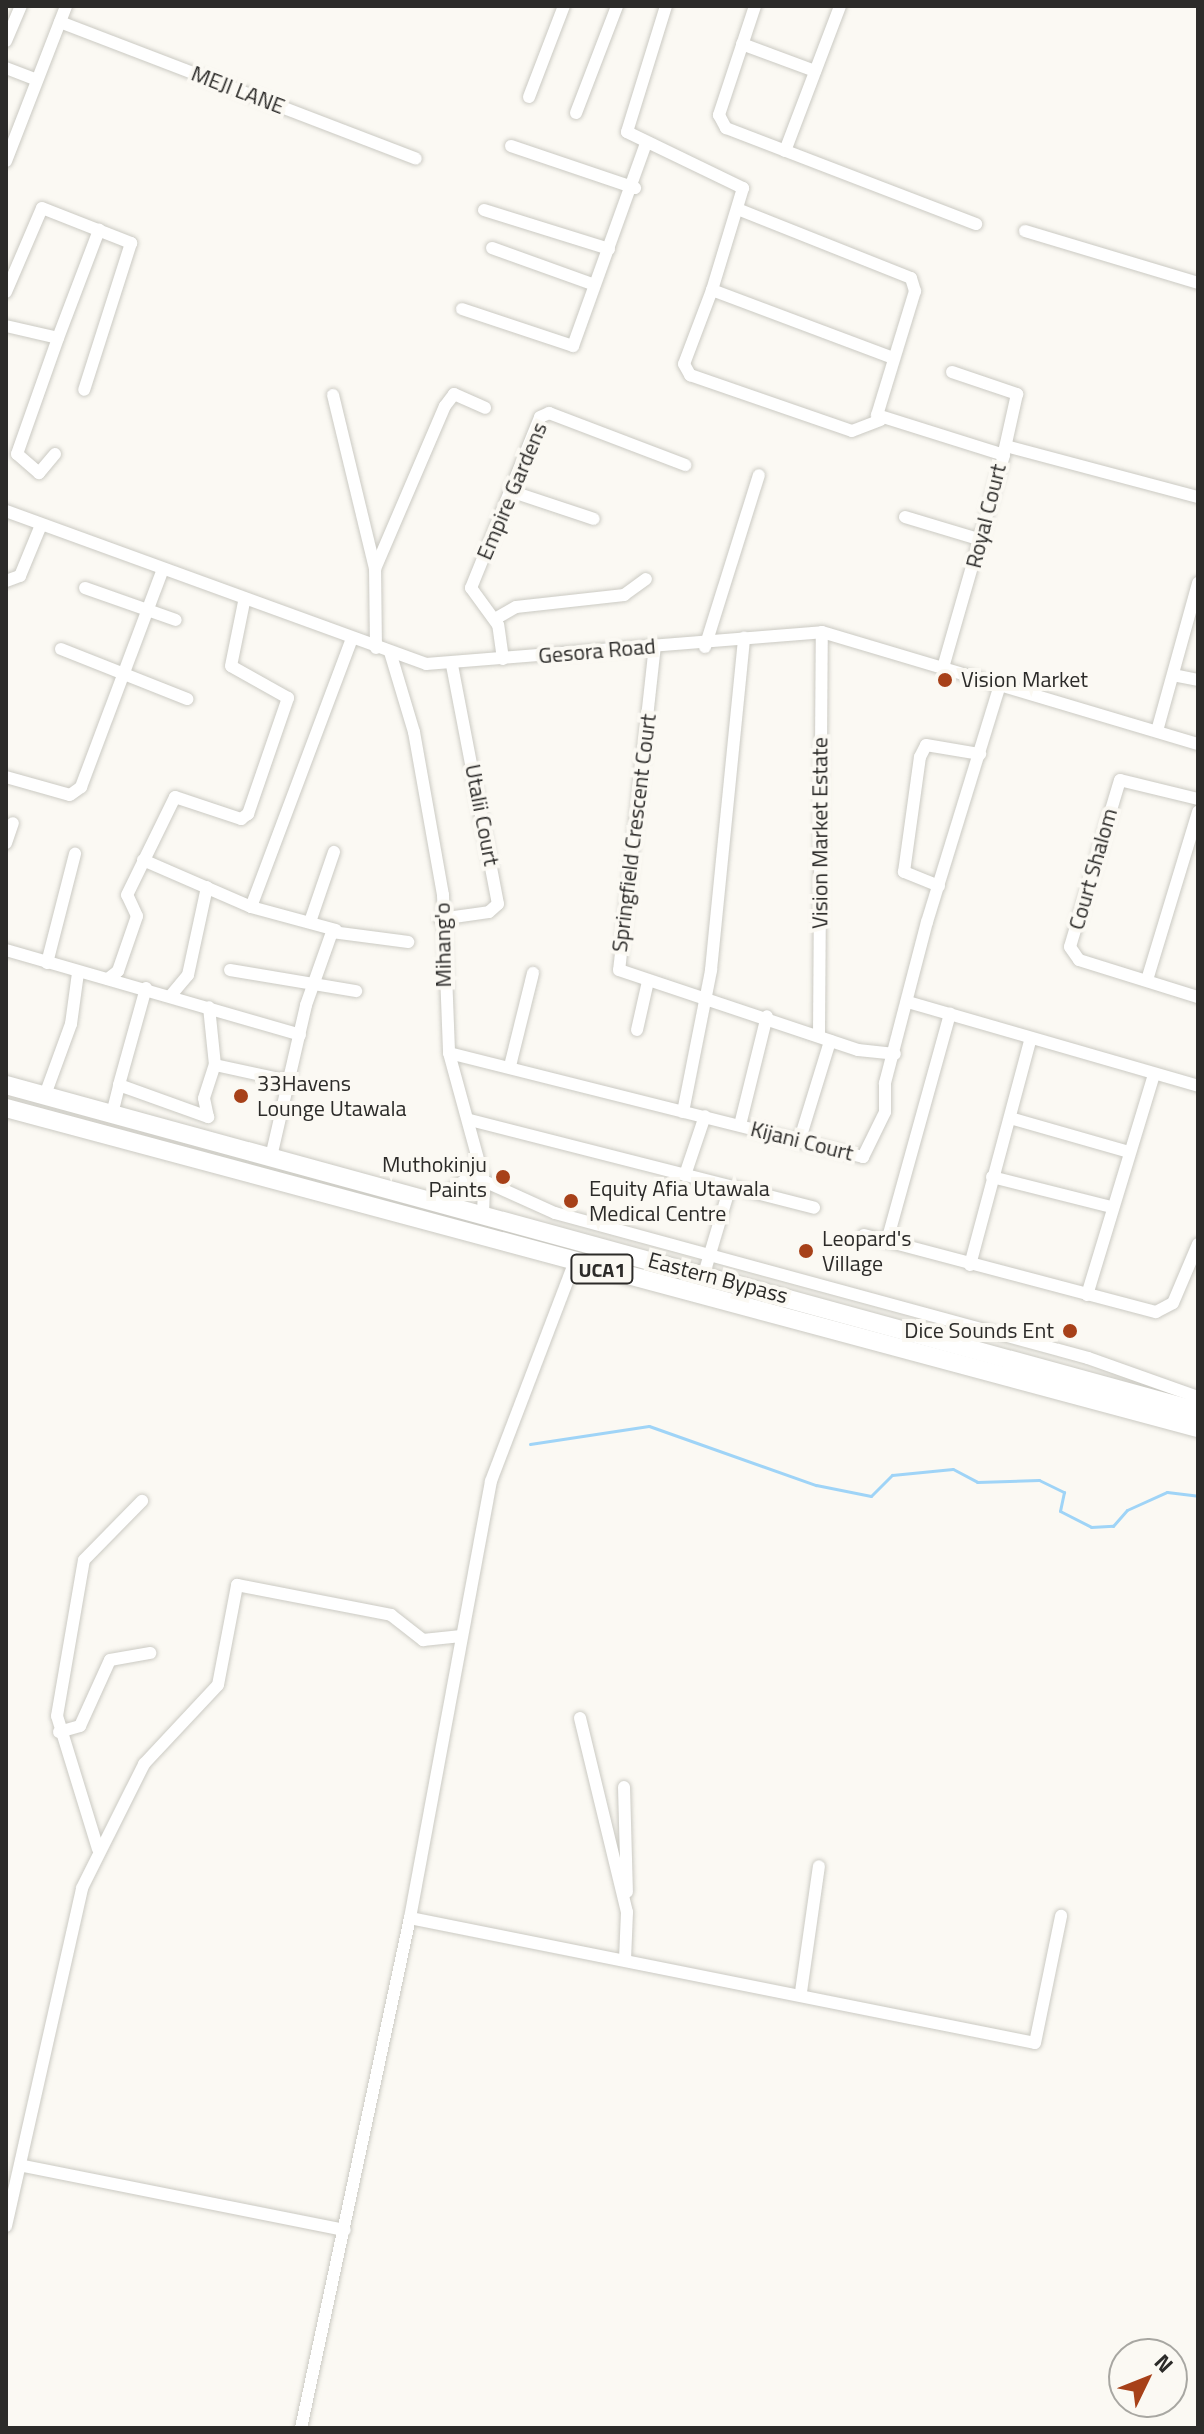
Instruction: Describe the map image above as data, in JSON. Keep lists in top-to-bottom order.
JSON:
{
  "streets": {
    "main road": ["UCA1", "Eastern Bypass"],
    "street": [
      "MEJI LANE",
      "Empire Gardens",
      "Royal Court",
      "Gesora Road",
      "Utalii Court",
      "Springfield Crescent Court",
      "Vision Market Estate",
      "Court Shalom",
      "Mihang'o",
      "Kijani Court"
    ]
  },
  "crossings": [
    ["Empire Gardens", "Gesora Road"],
    ["Royal Court", "Gesora Road"],
    ["Gesora Road", "Utalii Court"],
    ["Gesora Road", "Springfield Crescent Court"],
    ["Gesora Road", "Vision Market Estate"],
    ["Gesora Road", "Mihang'o"],
    ["Gesora Road", "Kijani Court"],
    ["Utalii Court", "Mihang'o"],
    ["Springfield Crescent Court", "Vision Market Estate"],
    ["Springfield Crescent Court", "Kijani Court"],
    ["Vision Market Estate", "Kijani Court"],
    ["Mihang'o", "Kijani Court"],
    ["Mihang'o", "Eastern Bypass"]
  ],
  "places": [
    "Vision Market",
    "33Havens Lounge Utawala",
    "Muthokinju Paints",
    "Equity Afia Utawala Medical Centre",
    "Leopard's Village",
    "Dice Sounds Ent"
  ],
  "north": "top right"
}
